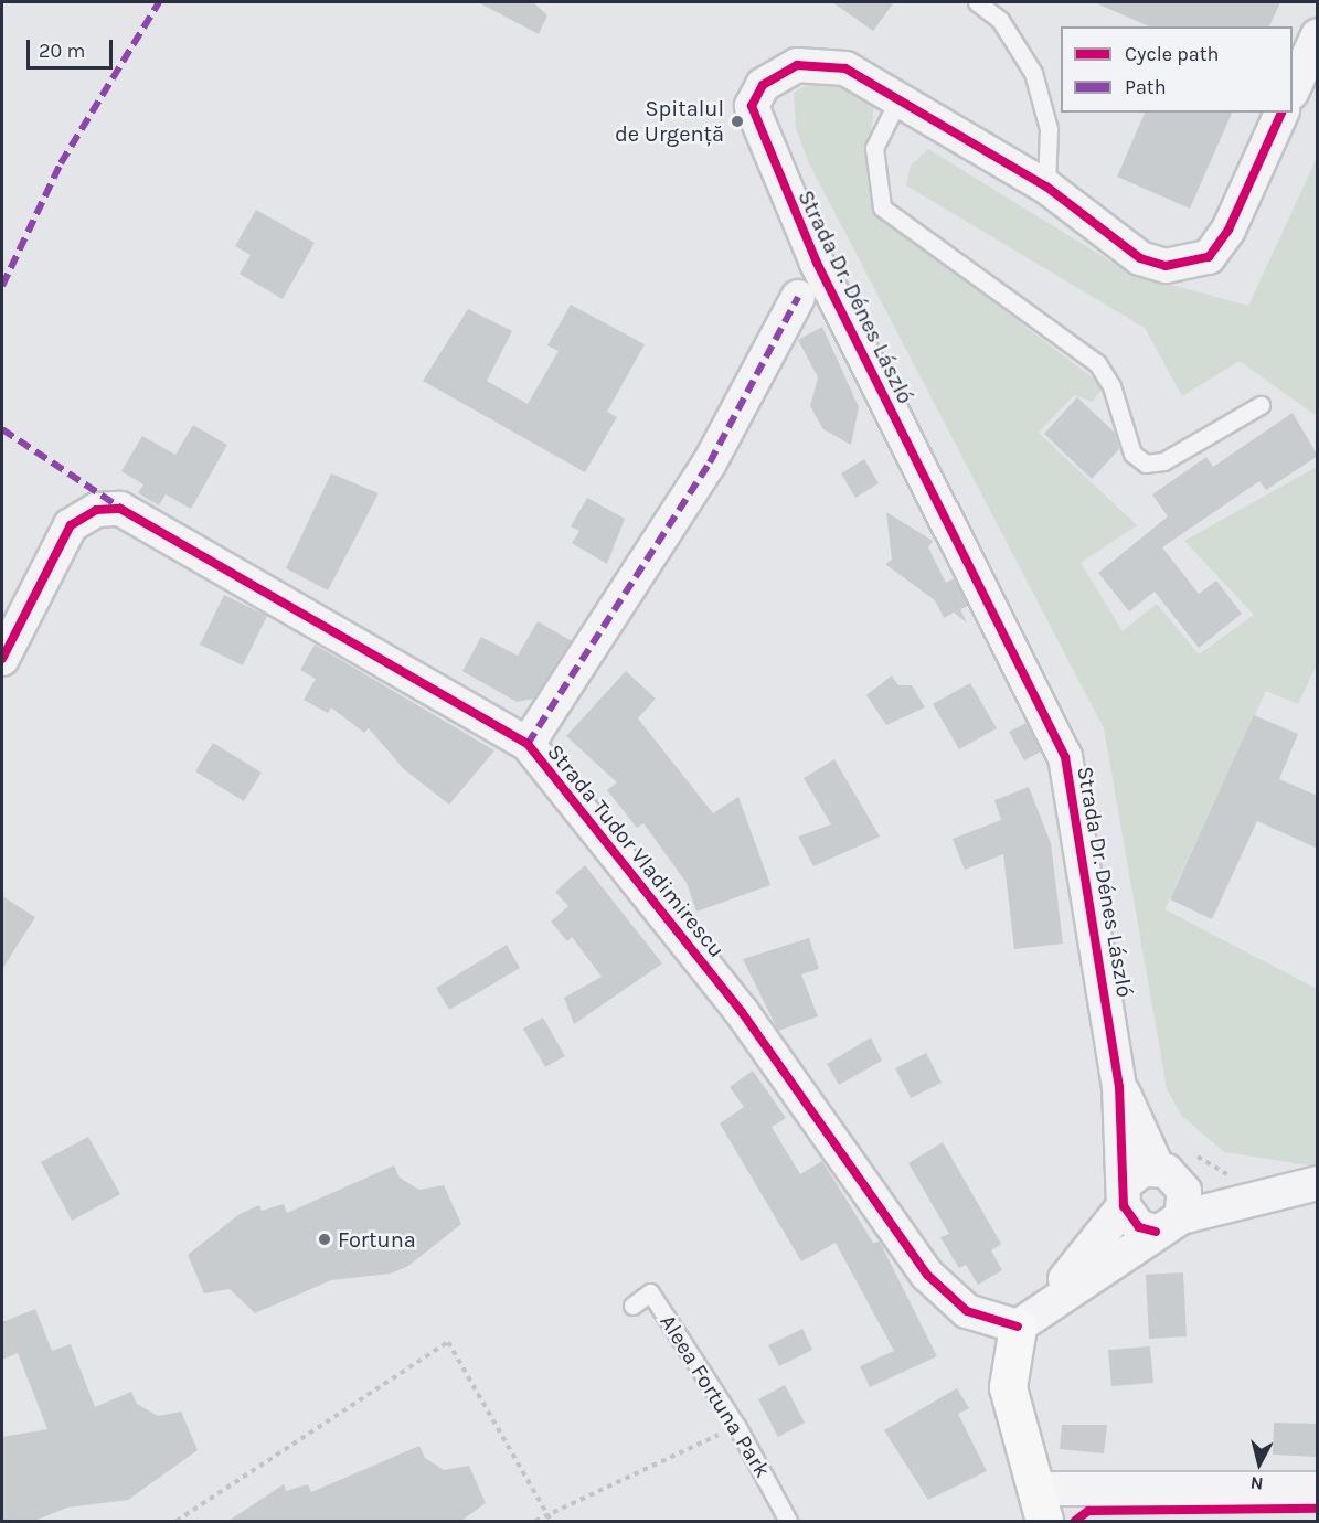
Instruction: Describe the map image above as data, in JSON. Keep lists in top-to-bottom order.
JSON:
{
  "streets": {
    "street": ["Strada Dr. Dénes László", "Strada Tudor Vladimirescu"],
    "lane": ["Aleea Fortuna Park"]
  },
  "places": ["Spitalul de Urgență", "Fortuna"],
  "legend": ["Cycle path", "Path"],
  "scale_bar": "20 m",
  "north": "bottom"
}
